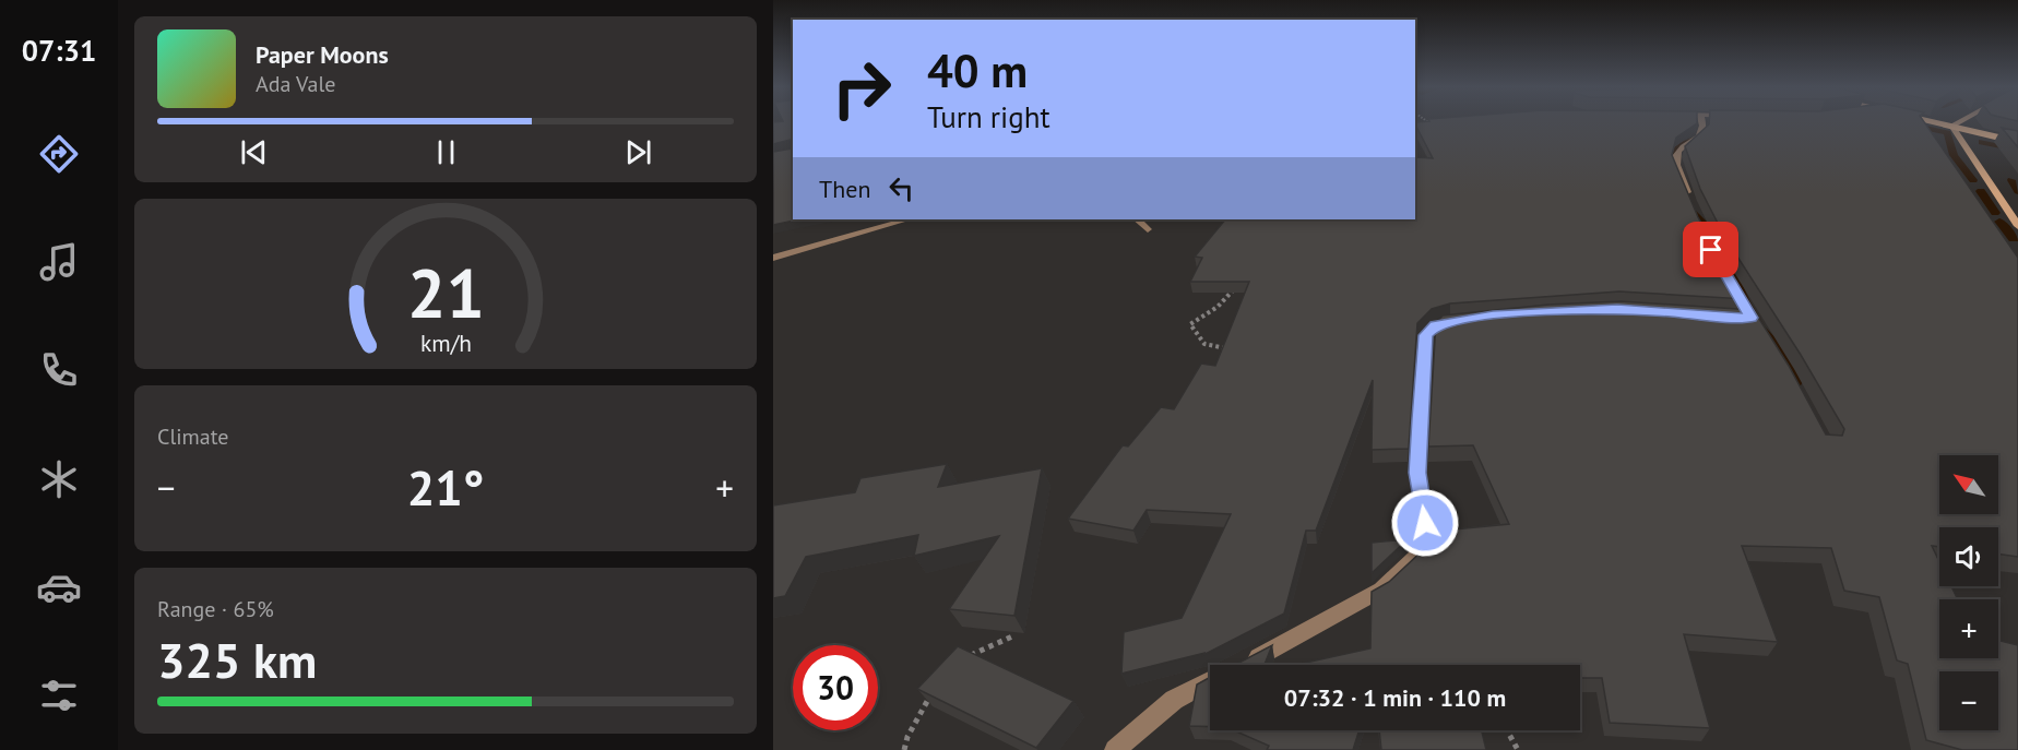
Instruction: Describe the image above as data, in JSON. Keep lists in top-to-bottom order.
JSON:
{
  "north": "top left",
  "page": {
    "tabs": "07:31",
    "turn": ["40 m", "Turn right"],
    "song": ["Paper Moons", "Ada Vale"],
    "then": "Then",
    "tile": [
      "Climate",
      ["Range · 65%", "325 km"]
    ],
    "map_buttons": ["+", "−"],
    "heat": ["−", "21°", "+"],
    "limit": "30",
    "trip": "07:32 · 1 min · 110 m",
    "gauge": ["21", "km/h"]
  }
}
